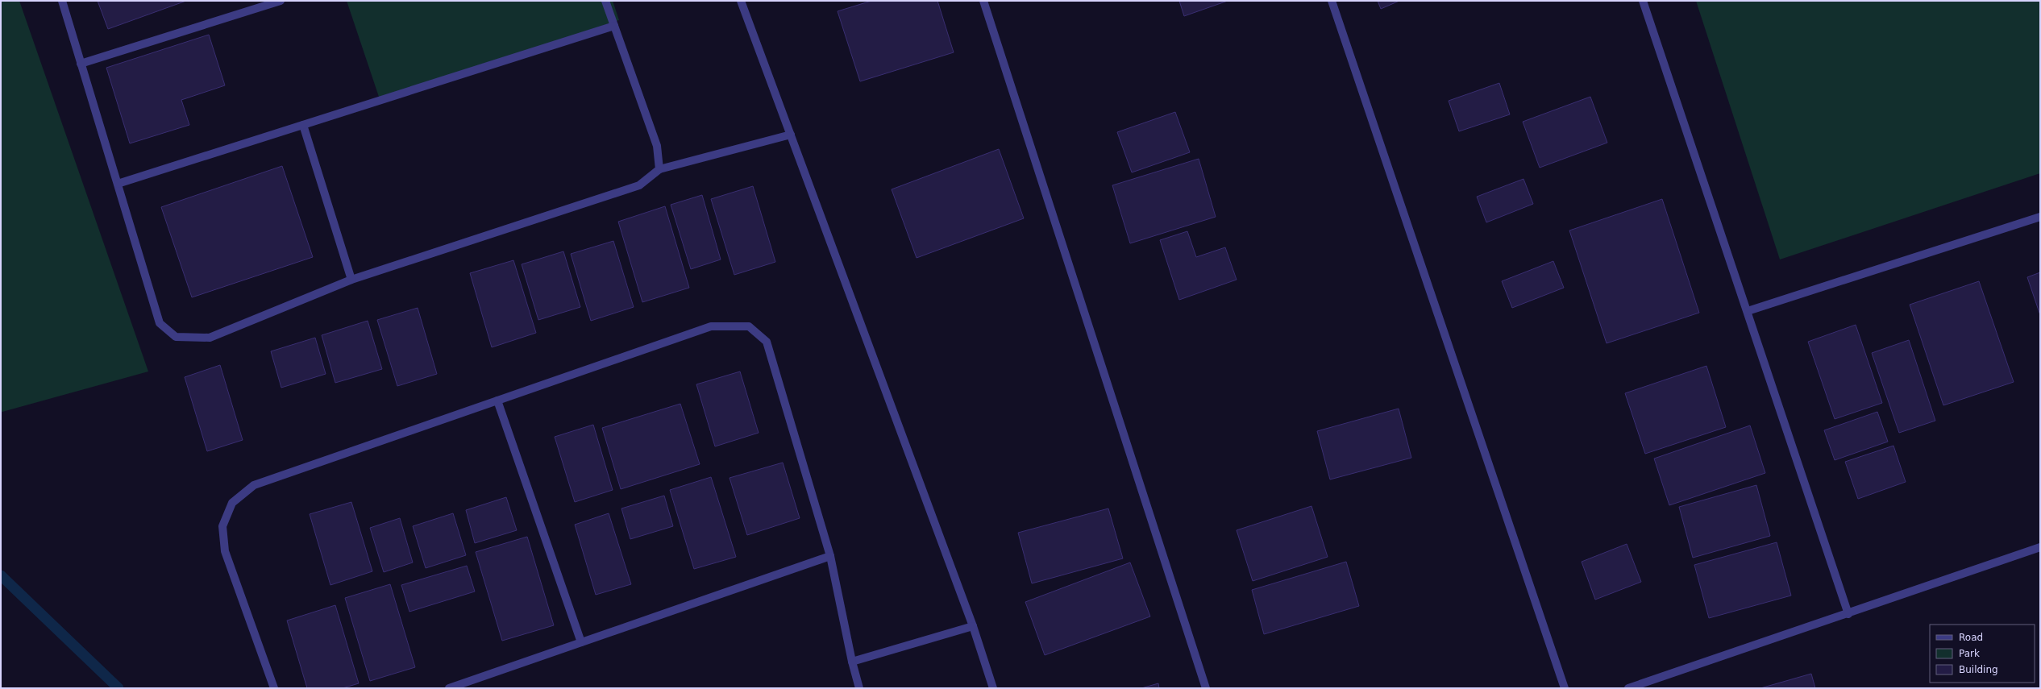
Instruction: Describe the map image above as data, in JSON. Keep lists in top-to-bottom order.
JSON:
{
  "legend": ["Road", "Park", "Building"]
}
